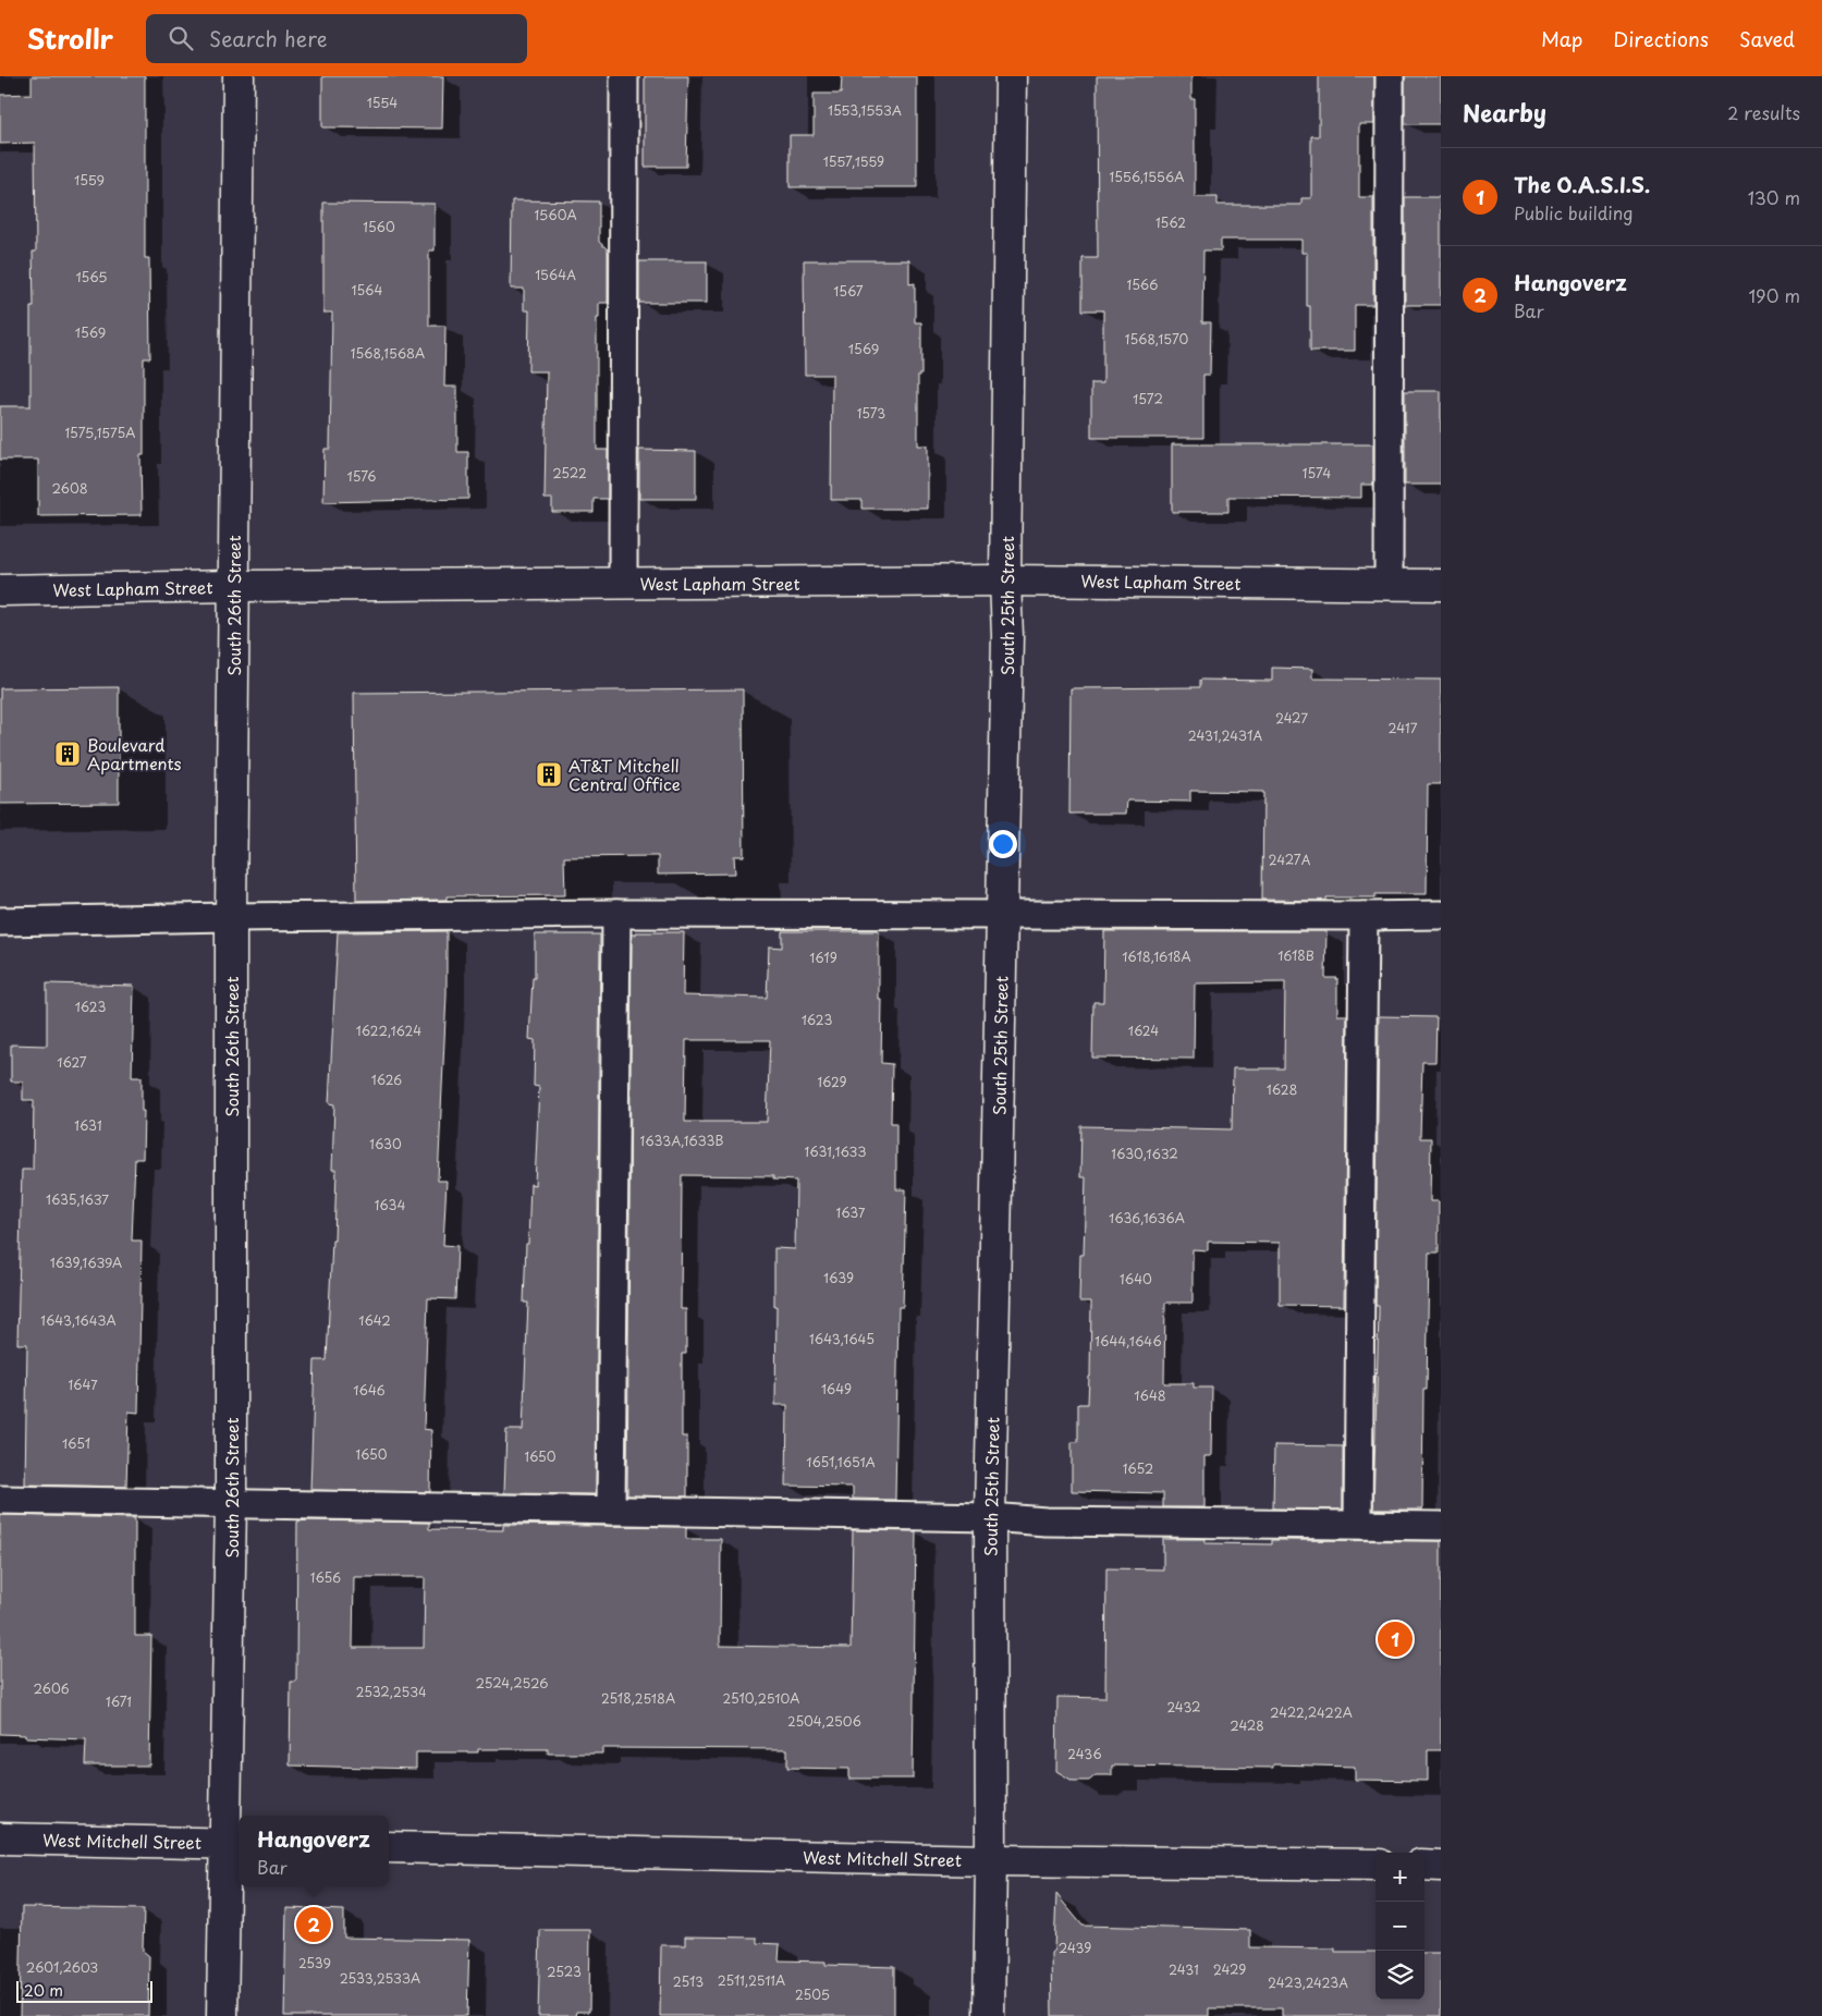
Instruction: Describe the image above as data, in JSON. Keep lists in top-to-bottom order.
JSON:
{
  "streets": {
    "street": [
      "West Lapham Street",
      "South 26th Street",
      "South 25th Street",
      "West Mitchell Street"
    ]
  },
  "crossings": [
    ["West Lapham Street", "South 26th Street"],
    ["West Lapham Street", "South 25th Street"],
    ["South 26th Street", "West Mitchell Street"],
    ["South 25th Street", "West Mitchell Street"]
  ],
  "places": {
    "building": ["Boulevard Apartments", "AT&T Mitchell Central Office"]
  },
  "house_numbers": [
    "1554",
    "1553,1553A",
    "1557,1559",
    "1556,1556A",
    "1559",
    "1560A",
    "1562",
    "1560",
    "1564A",
    "1565",
    "1566",
    "1564",
    "1567",
    "1569",
    "1568,1570",
    "1569",
    "1568,1568A",
    "1572",
    "1573",
    "1575,1575A",
    "2522",
    "1574",
    "1576",
    "2608",
    "2427",
    "2417",
    "2431,2431A",
    "2427A",
    "1618B",
    "1618,1618A",
    "1619",
    "1623",
    "1623",
    "1622,1624",
    "1624",
    "1627",
    "1626",
    "1629",
    "1628",
    "1631",
    "1633A,1633B",
    "1630",
    "1631,1633",
    "1630,1632",
    "1635,1637",
    "1634",
    "1637",
    "1636,1636A",
    "1639,1639A",
    "1639",
    "1640",
    "1643,1643A",
    "1642",
    "1643,1645",
    "1644,1646",
    "1647",
    "1649",
    "1646",
    "1648",
    "1651",
    "1650",
    "1650",
    "1651,1651A",
    "1652",
    "1656",
    "2524,2526",
    "2606",
    "2532,2534",
    "2518,2518A",
    "2510,2510A",
    "1671",
    "2432",
    "2422,2422A",
    "2504,2506",
    "2428",
    "2436",
    "2439",
    "2539",
    "2601,2603",
    "2431",
    "2429",
    "2523",
    "2533,2533A",
    "2511,2511A",
    "2513",
    "2423,2423A",
    "2505"
  ],
  "scale_bar": "20 m",
  "page": {
    "header": "Strollr",
    "search": "Search here",
    "nav": ["Map", "Directions", "Saved"],
    "heading": ["Nearby", "2 results"],
    "list": [
      {
        "mark": "1",
        "name": "The O.A.S.I.S.",
        "note": "Public building",
        "value": "130 m"
      },
      {
        "mark": "2",
        "name": "Hangoverz",
        "note": "Bar",
        "value": "190 m"
      }
    ],
    "pins": ["1", "2"],
    "popup": ["Hangoverz", "Bar"],
    "map_buttons": ["+", "−"],
    "scale": "20 m"
  }
}
